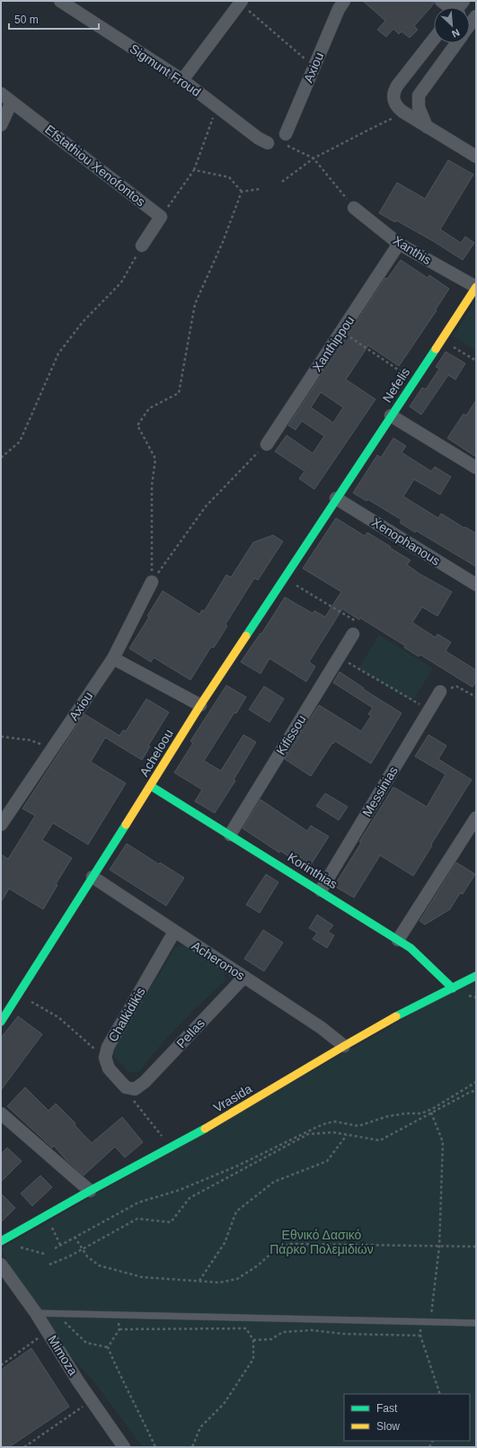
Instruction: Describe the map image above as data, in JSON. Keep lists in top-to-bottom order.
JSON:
{
  "streets": {
    "street": [
      "Axiou",
      "Sigmunt Froud",
      "Efstathiou Xenofontos",
      "Xanthis",
      "Xanthippou",
      "Nefelis",
      "Xenophanous",
      "Kifissou",
      "Acheloou",
      "Messinias",
      "Korinthias",
      "Acheronos",
      "Chalkidikis",
      "Pellas",
      "Vrasida",
      "Mimoza"
    ]
  },
  "crossings": [
    ["Xanthis", "Xanthippou"],
    ["Xanthis", "Nefelis"],
    ["Nefelis", "Xenophanous"],
    ["Nefelis", "Acheloou"],
    ["Xenophanous", "Acheloou"],
    ["Kifissou", "Korinthias"],
    ["Acheloou", "Korinthias"],
    ["Acheloou", "Acheronos"],
    ["Messinias", "Korinthias"],
    ["Korinthias", "Vrasida"],
    ["Acheronos", "Chalkidikis"],
    ["Acheronos", "Pellas"],
    ["Acheronos", "Vrasida"],
    ["Chalkidikis", "Pellas"]
  ],
  "parks": ["Εθνικό Δασικό Πάρκο Πολεμιδιών"],
  "legend": ["Fast", "Slow"],
  "scale_bar": "50 m",
  "north": "bottom right"
}
